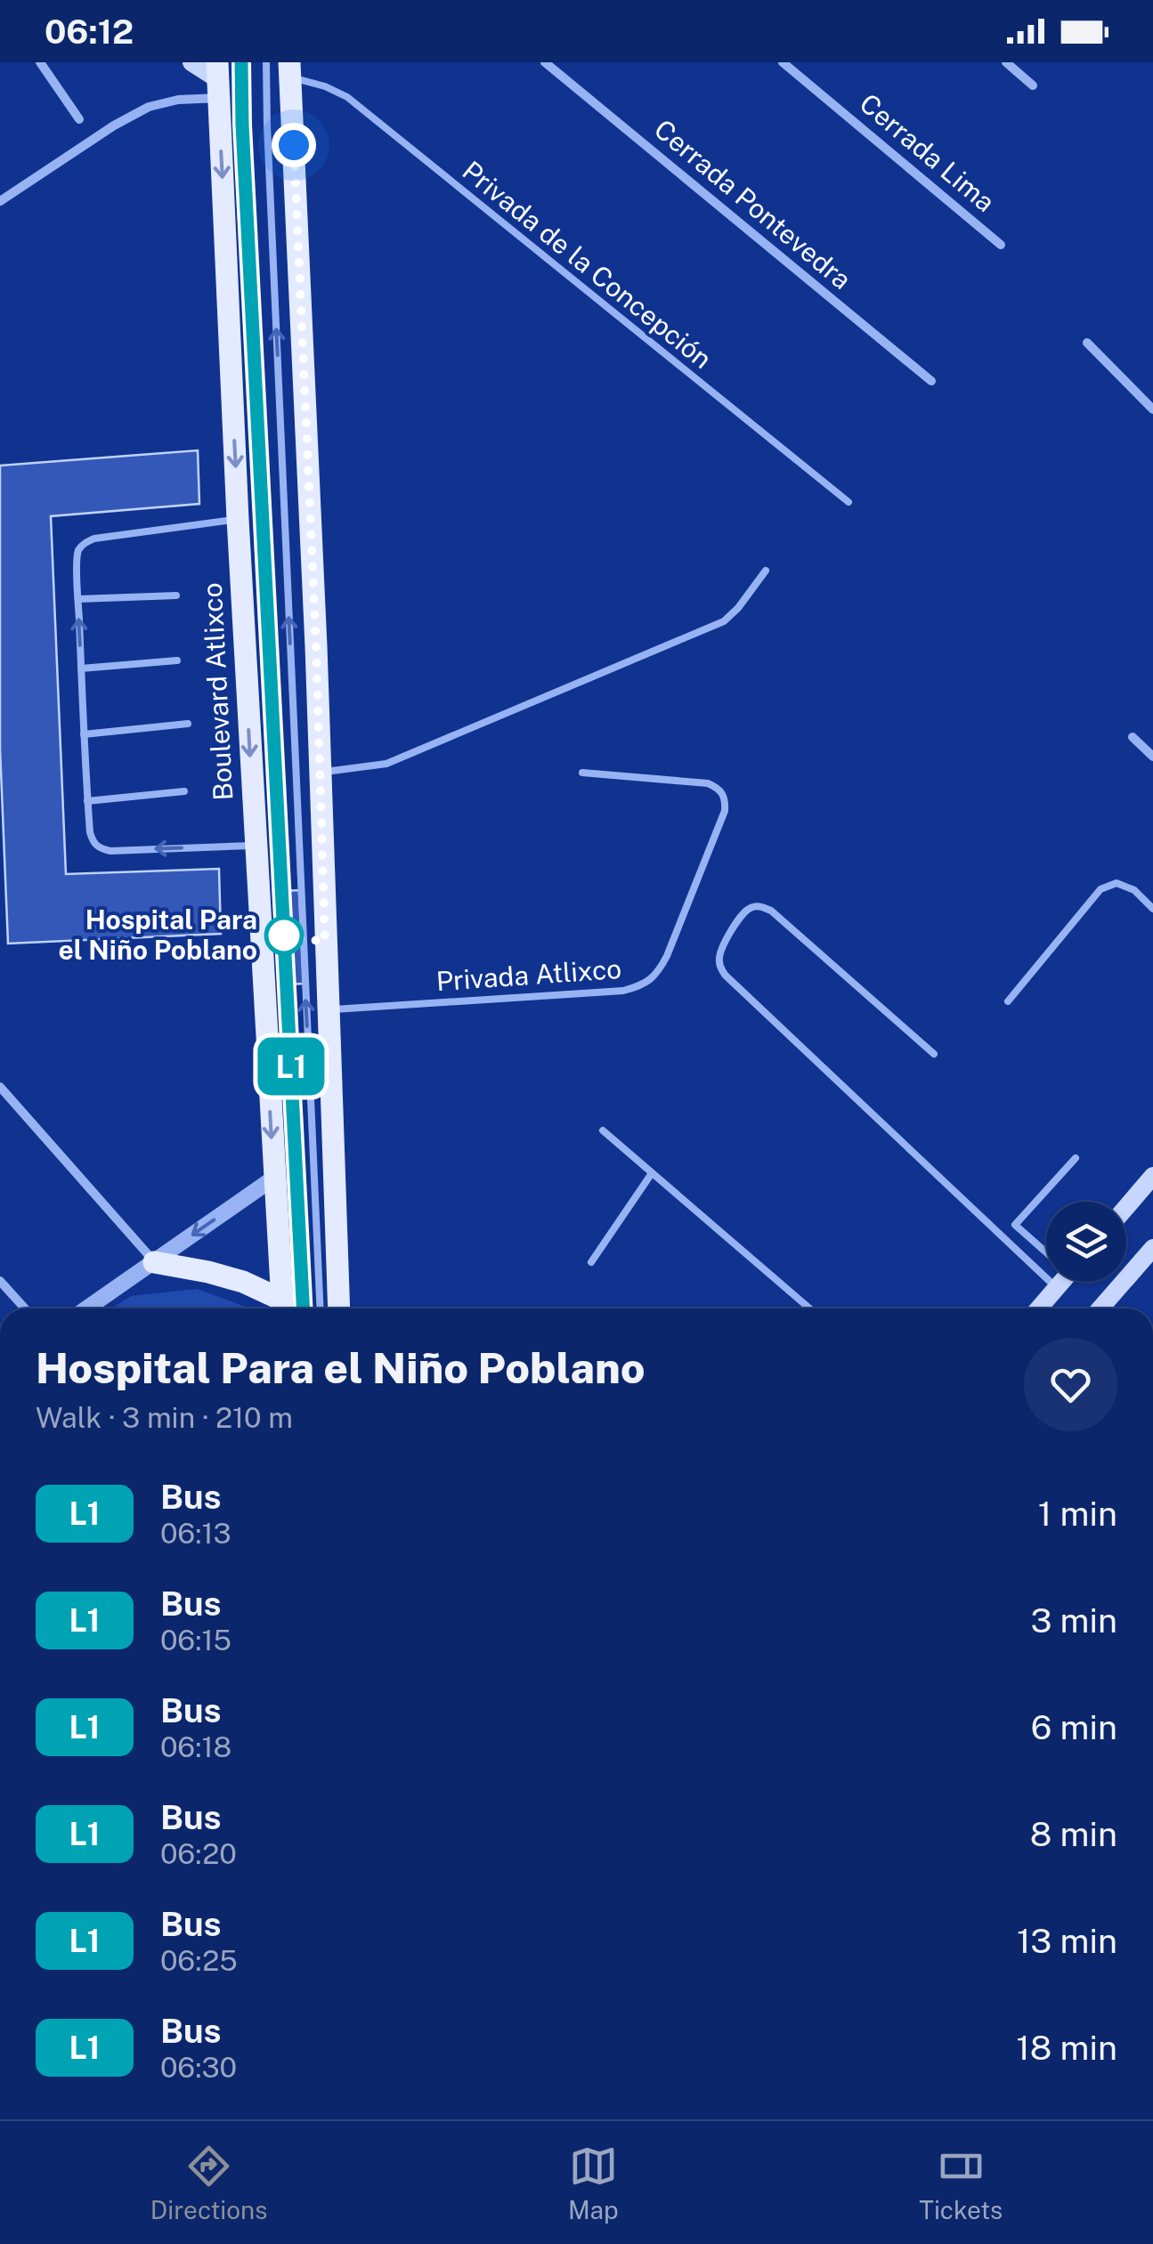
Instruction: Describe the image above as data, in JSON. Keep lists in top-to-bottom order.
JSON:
{
  "streets": {
    "main road": ["Boulevard Atlixco"],
    "street": ["Cerrada Lima", "Cerrada Pontevedra"],
    "lane": ["Privada de la Concepción", "Privada Atlixco"]
  },
  "places": ["Hospital Para el Niño Poblano"],
  "lines": ["bus line L1"],
  "page": {
    "status": "06:12",
    "on_map": "L1",
    "heading": ["Hospital Para el Niño Poblano", "Walk · 3 min · 210 m"],
    "list": [
      {
        "mark": "L1",
        "name": "Bus",
        "note": "06:13",
        "value": "1 min"
      },
      {
        "mark": "L1",
        "name": "Bus",
        "note": "06:15",
        "value": "3 min"
      },
      {
        "mark": "L1",
        "name": "Bus",
        "note": "06:18",
        "value": "6 min"
      },
      {
        "mark": "L1",
        "name": "Bus",
        "note": "06:20",
        "value": "8 min"
      },
      {
        "mark": "L1",
        "name": "Bus",
        "note": "06:25",
        "value": "13 min"
      },
      {
        "mark": "L1",
        "name": "Bus",
        "note": "06:30",
        "value": "18 min"
      }
    ],
    "tabs": ["Directions", "Map", "Tickets"]
  }
}
